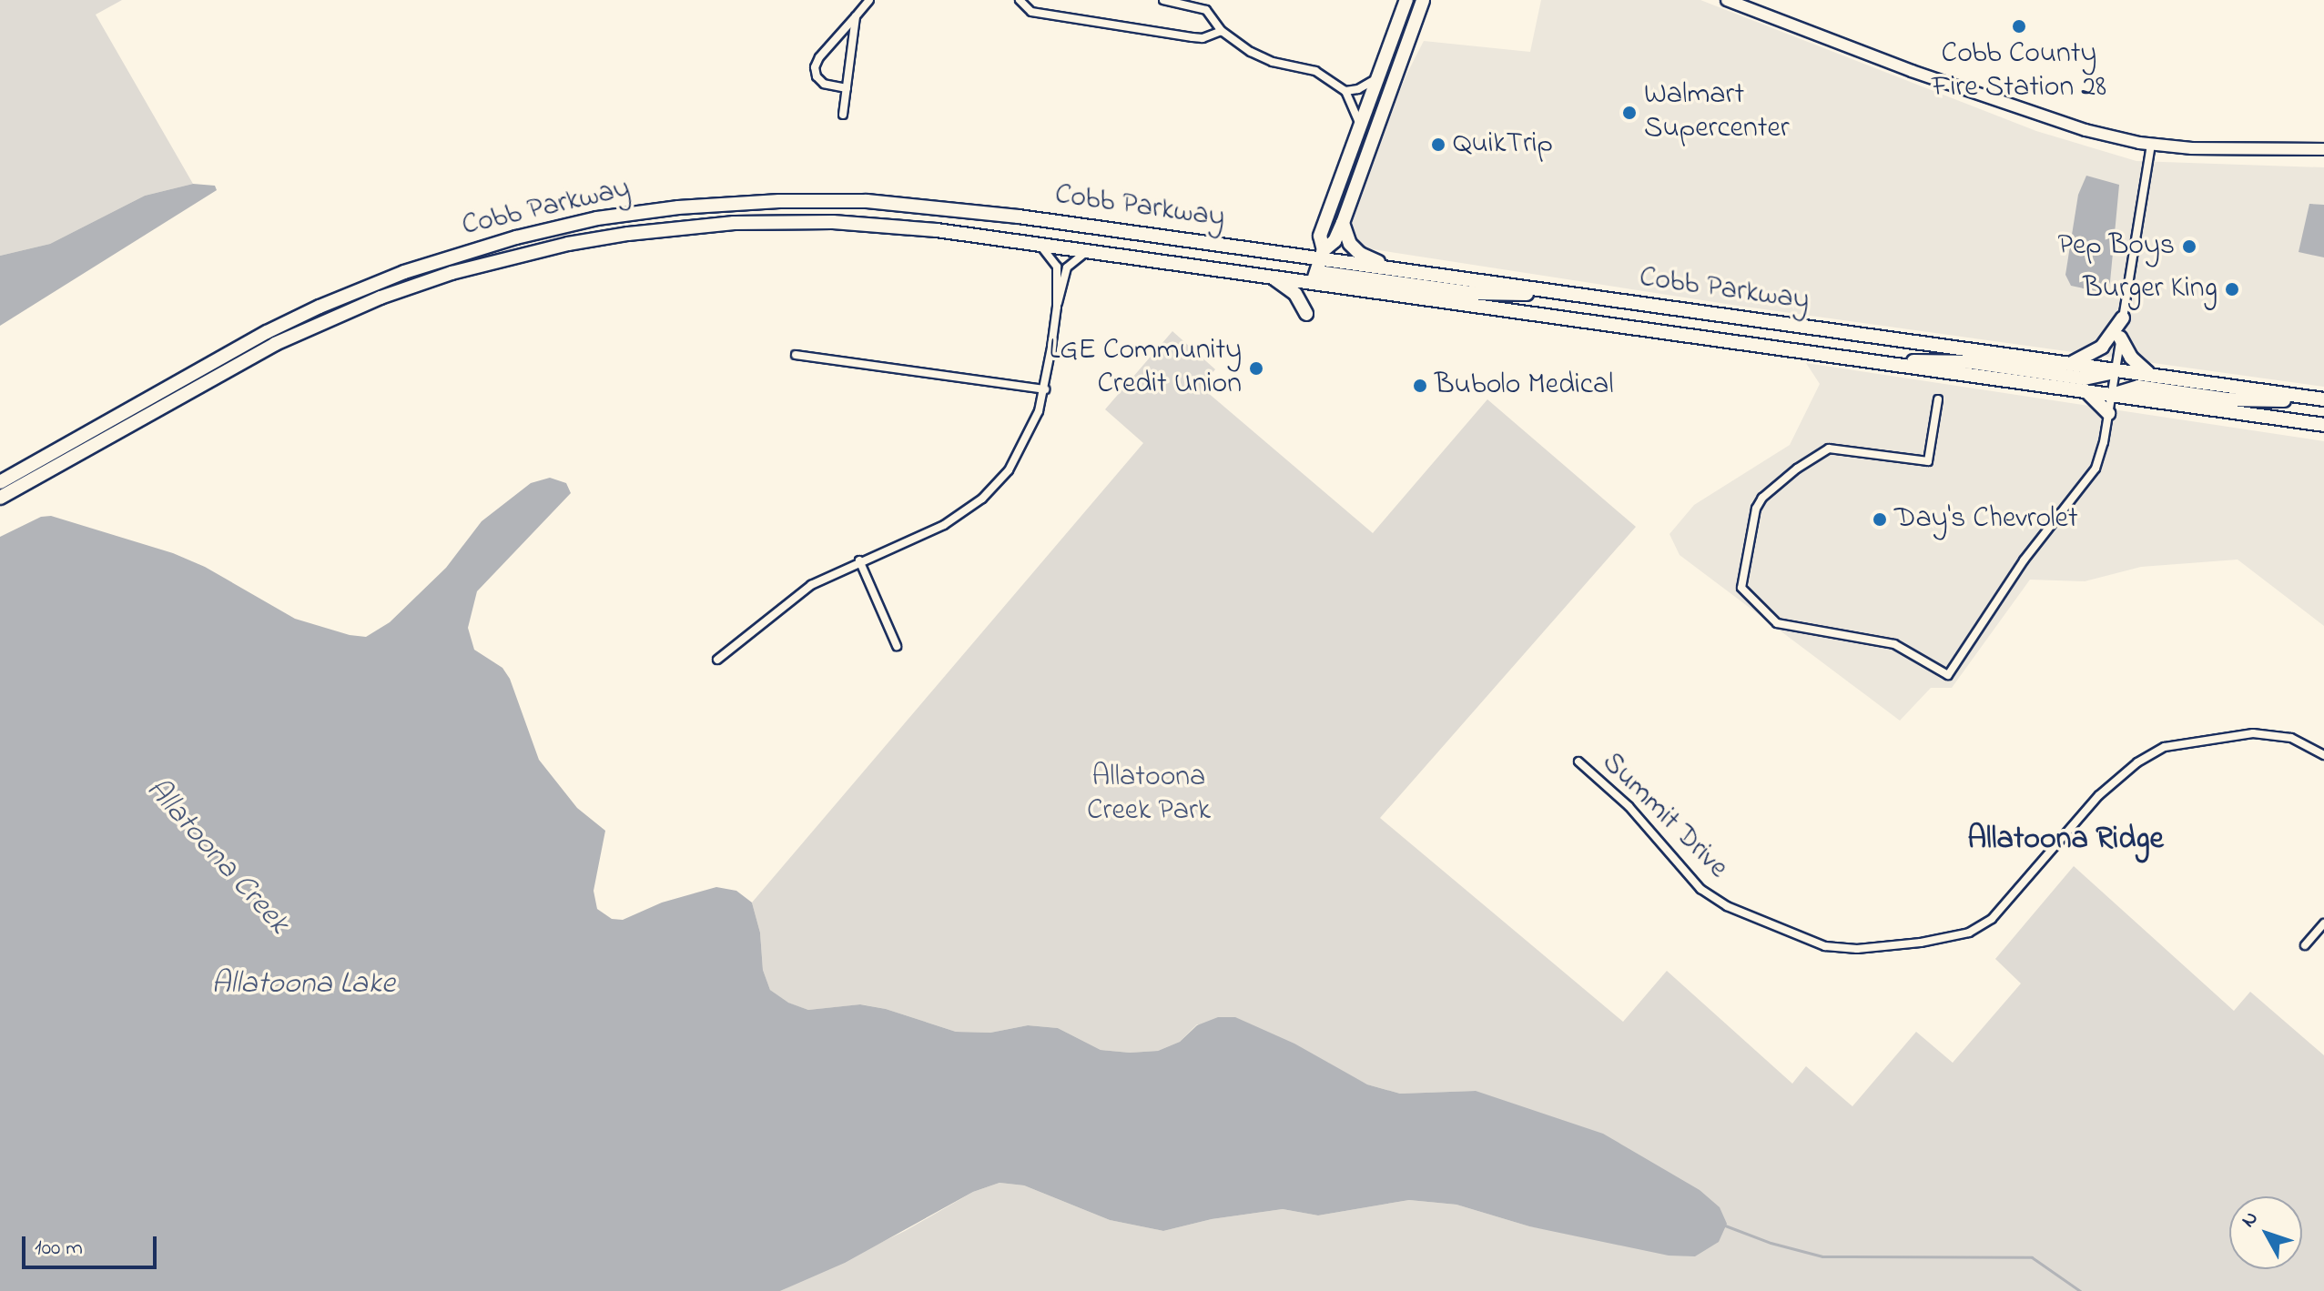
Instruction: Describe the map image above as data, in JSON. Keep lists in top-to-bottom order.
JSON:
{
  "streets": {
    "main road": ["Cobb Parkway"],
    "street": ["Summit Drive"]
  },
  "districts": ["Allatoona Ridge"],
  "water": ["Allatoona Creek", "Allatoona Lake"],
  "parks": ["Allatoona Creek Park"],
  "places": [
    "Cobb County Fire Station 28",
    "Walmart Supercenter",
    "QuikTrip",
    "Pep Boys",
    "Burger King",
    "LGE Community Credit Union",
    "Bubolo Medical",
    "Day's Chevrolet"
  ],
  "scale_bar": "100 m",
  "north": "top left"
}
